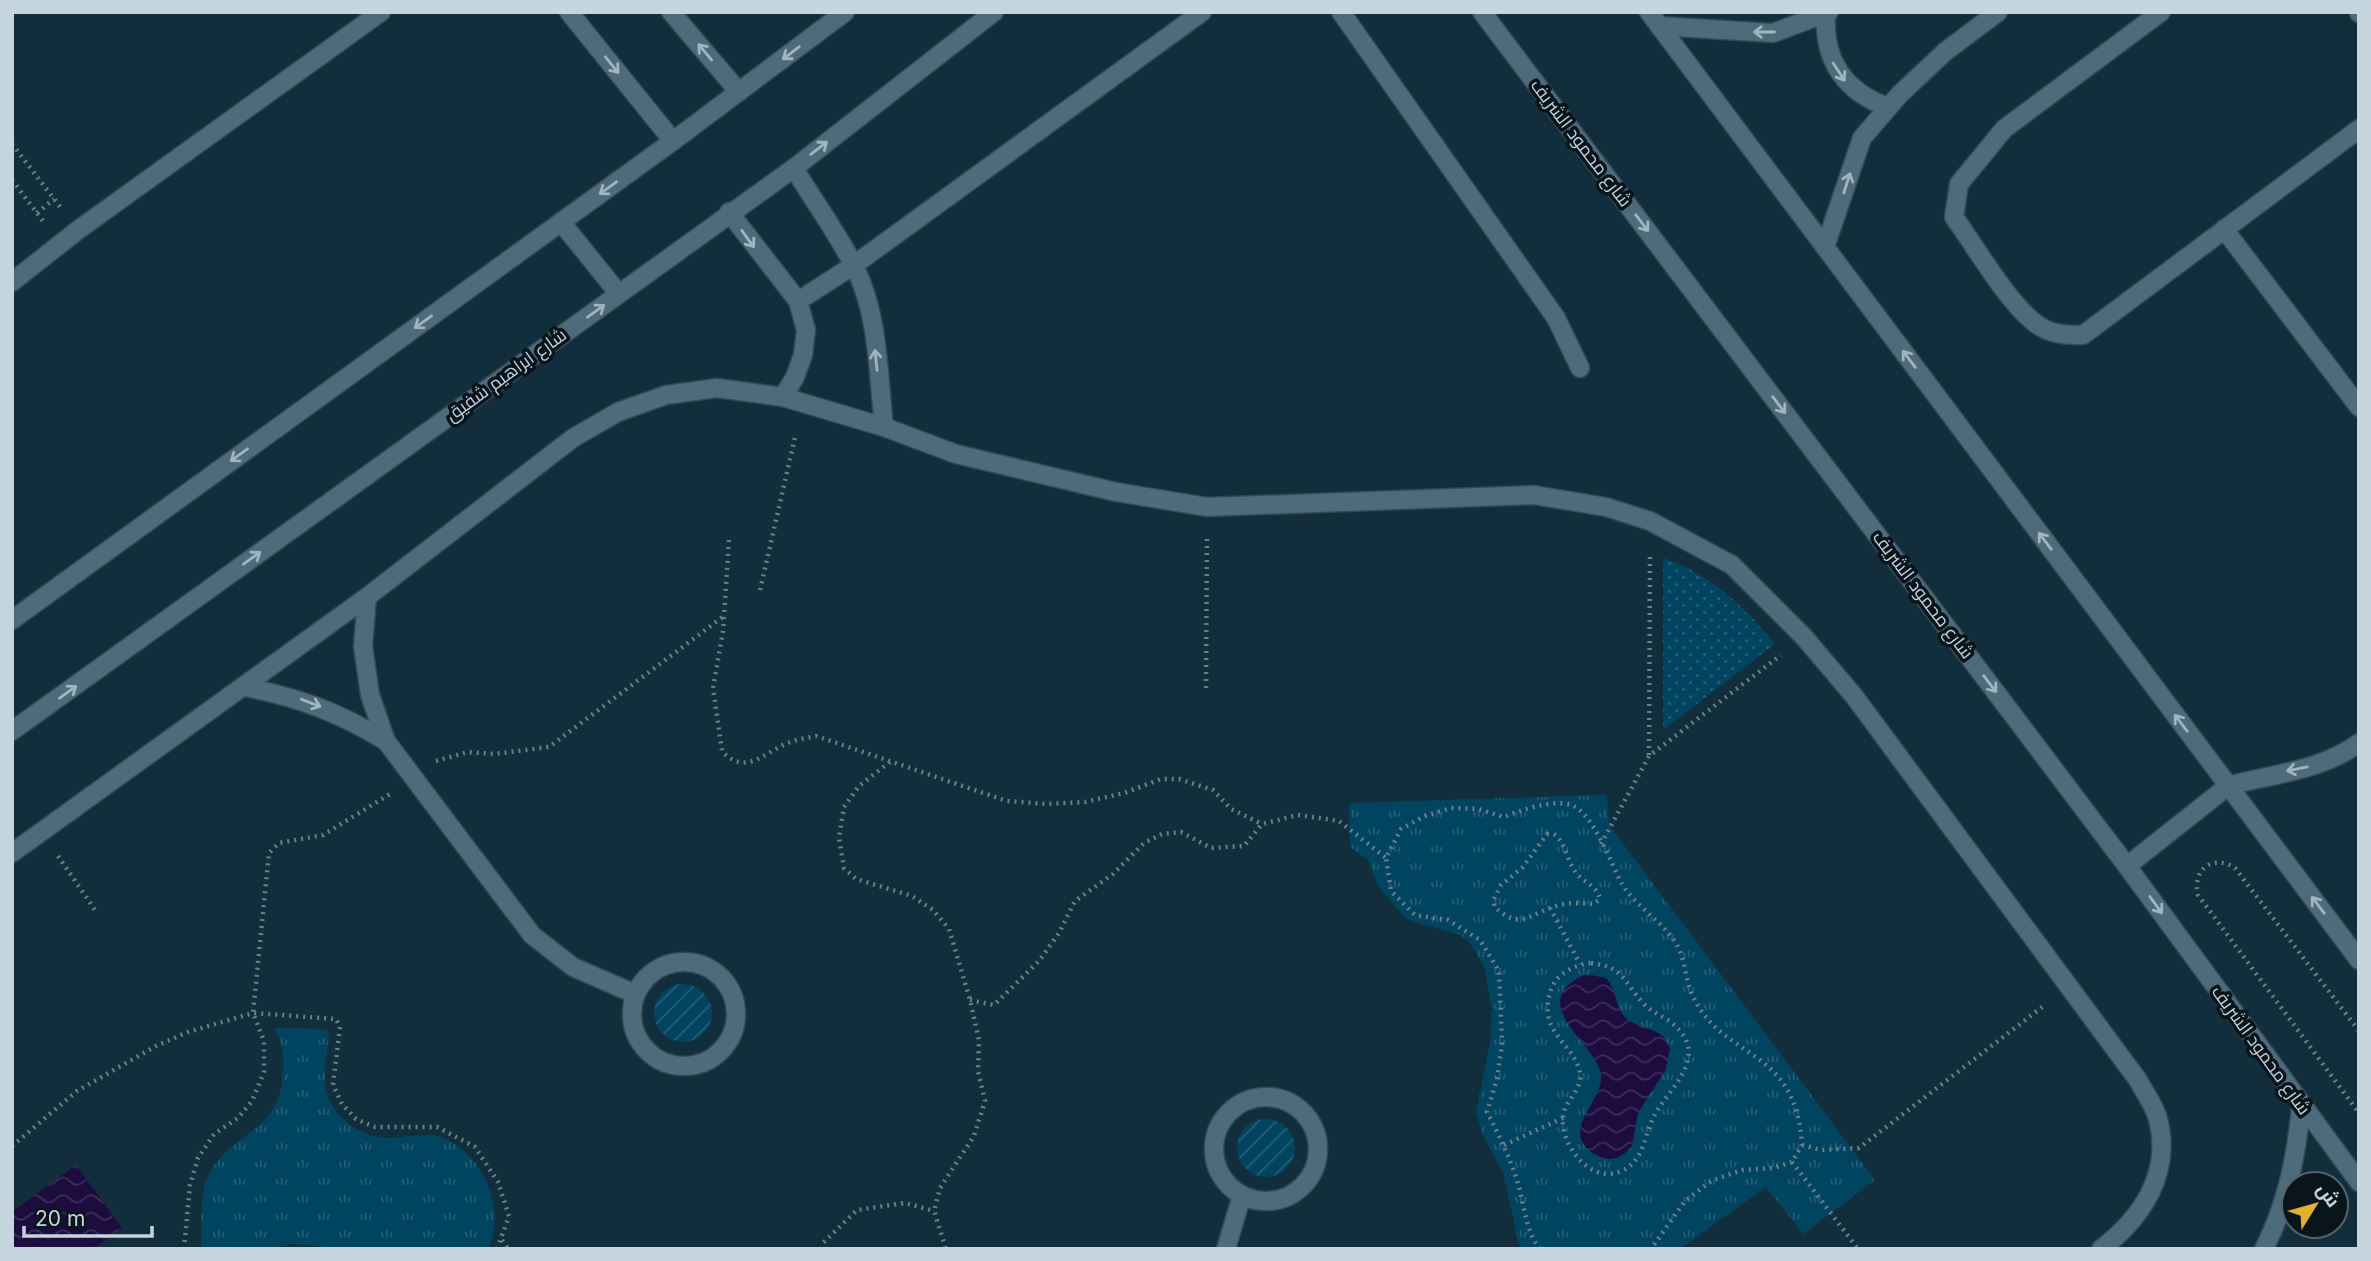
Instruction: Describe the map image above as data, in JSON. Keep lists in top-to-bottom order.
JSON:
{
  "streets": {
    "street": ["شارع محمود الشريف", "شارع ابراهيم شفيق"]
  },
  "scale_bar": "20 m",
  "north": "top right"
}
